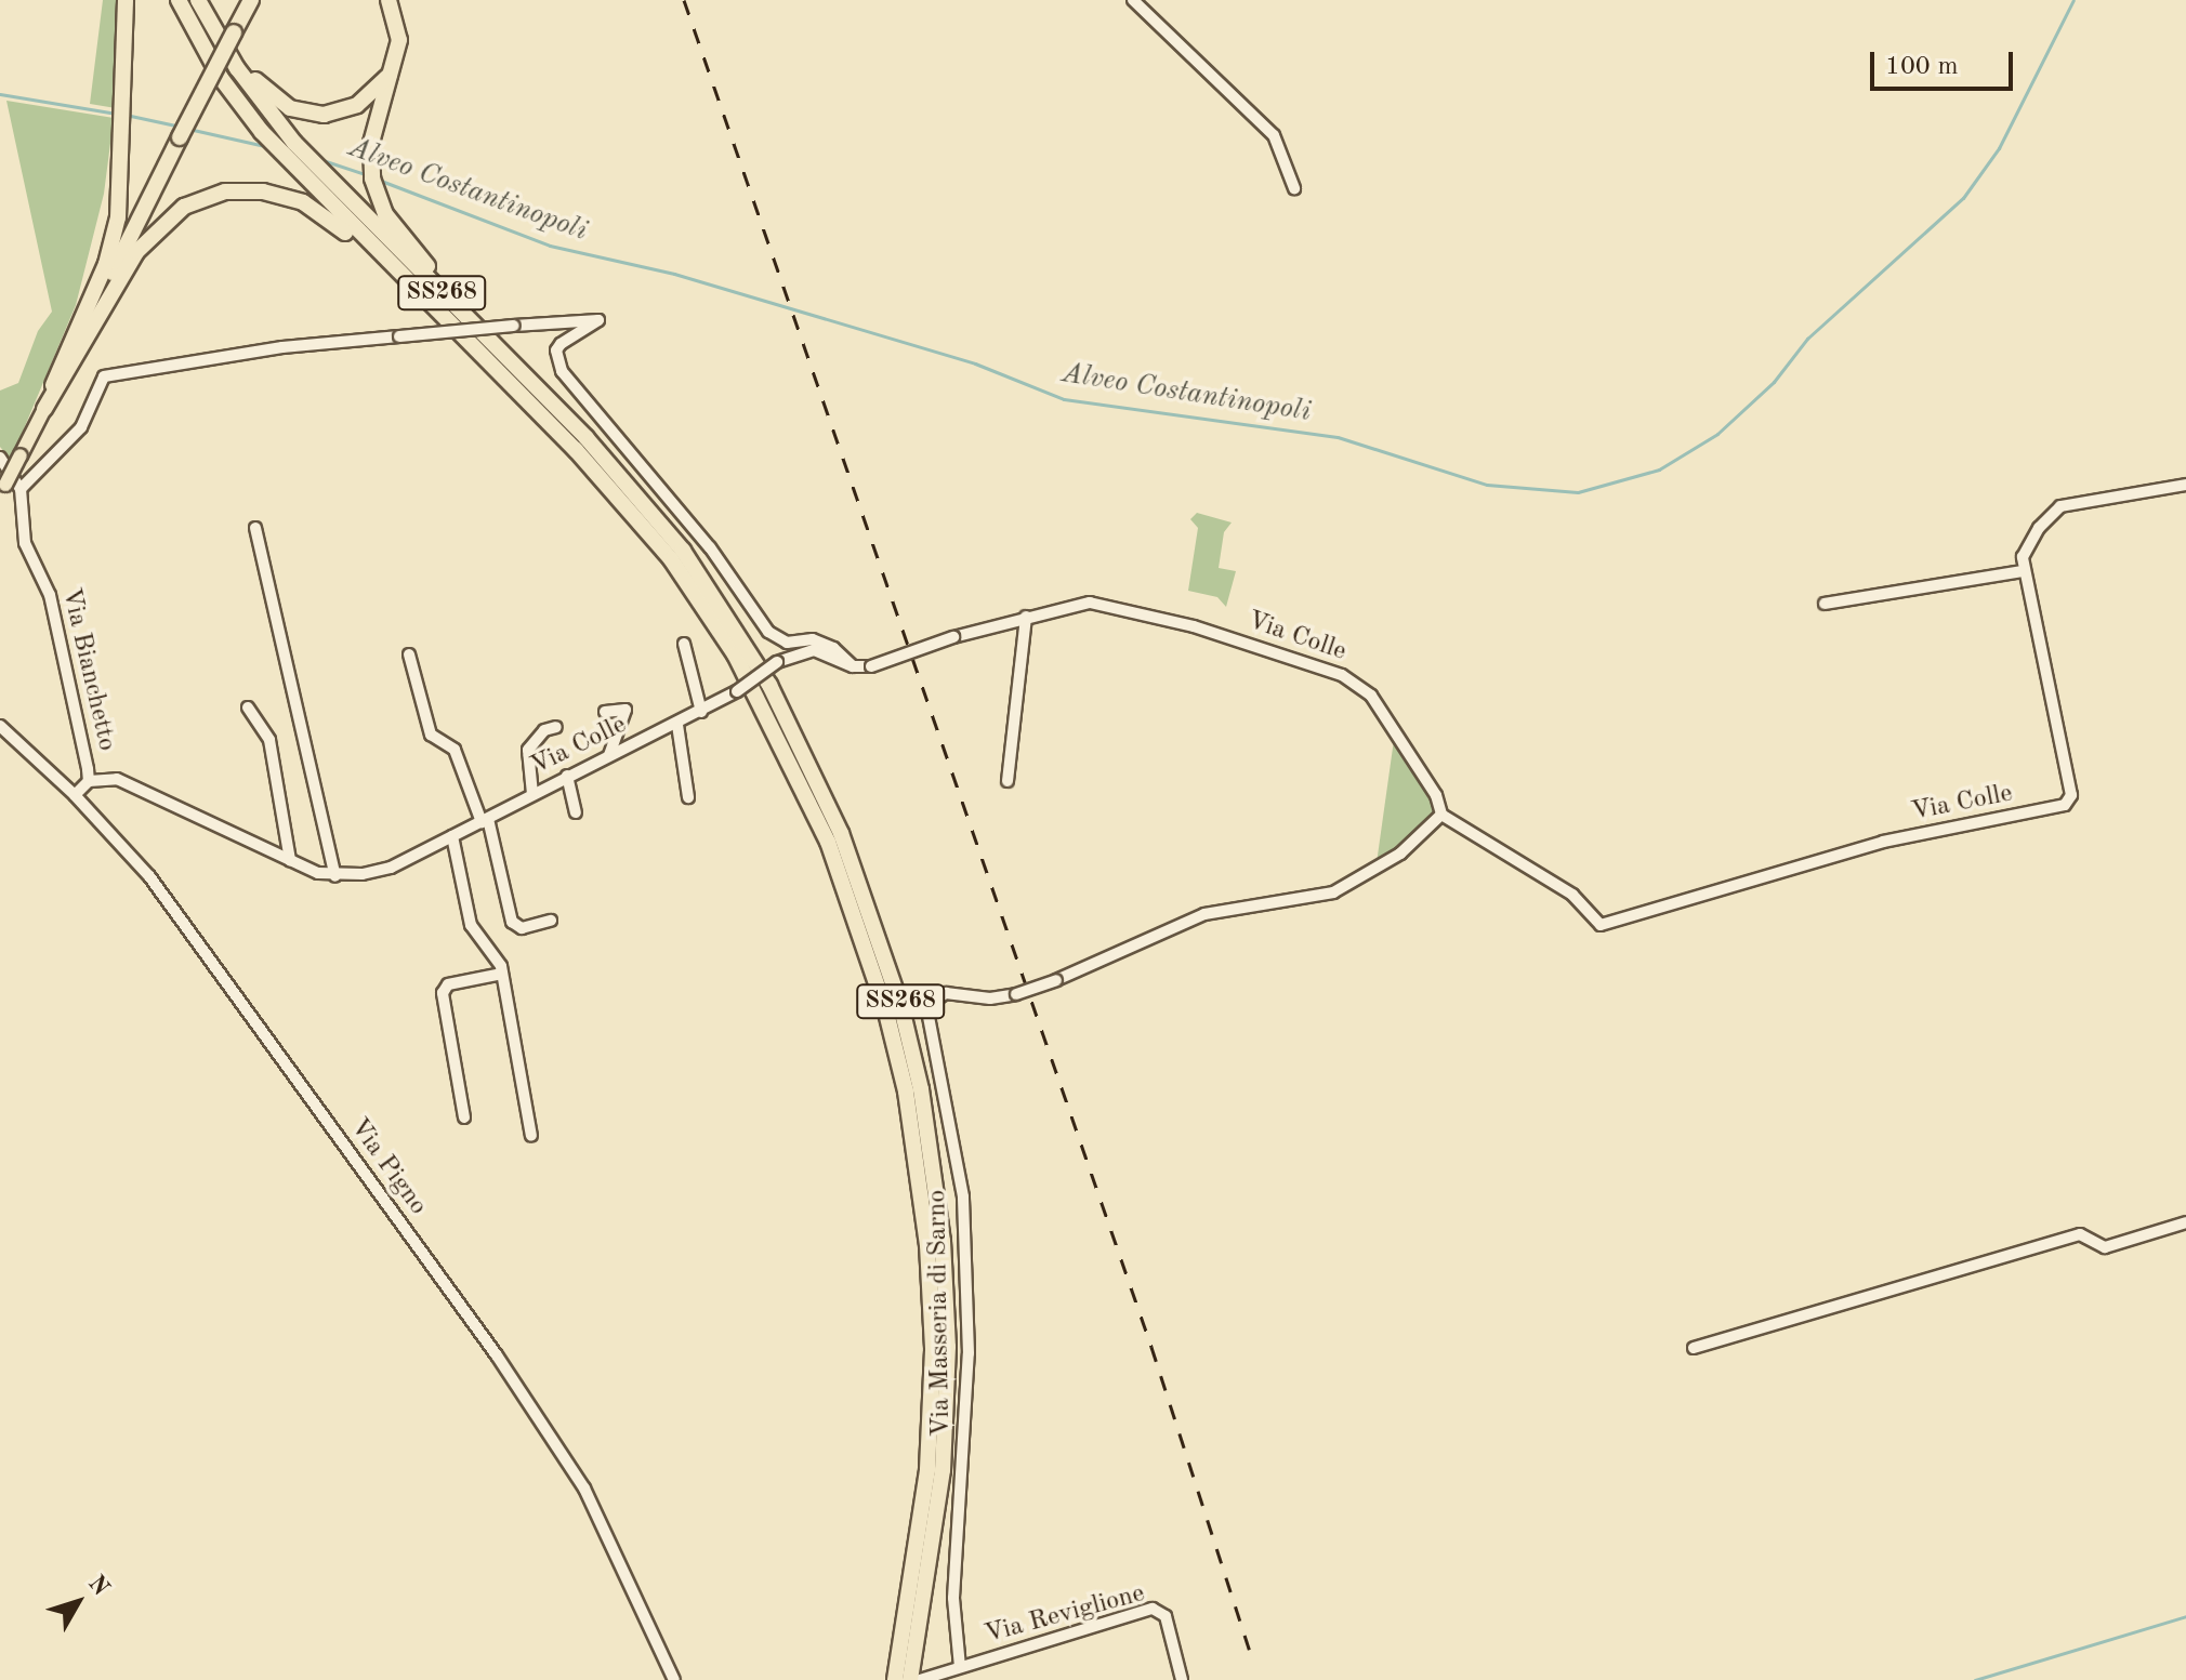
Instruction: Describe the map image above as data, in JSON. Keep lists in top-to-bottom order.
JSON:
{
  "streets": {
    "highway": ["SS268"],
    "street": [
      "Via Colle",
      "Via Bianchetto",
      "Via Pigno",
      "Via Masseria di Sarno",
      "Via Reviglione"
    ]
  },
  "crossings": [
    ["SS268", "Via Reviglione"],
    ["Via Colle", "Via Bianchetto"],
    ["Via Colle", "Via Masseria di Sarno"],
    ["Via Bianchetto", "Via Pigno"],
    ["Via Masseria di Sarno", "Via Reviglione"]
  ],
  "water": ["Alveo Costantinopoli"],
  "scale_bar": "100 m",
  "north": "top right"
}
